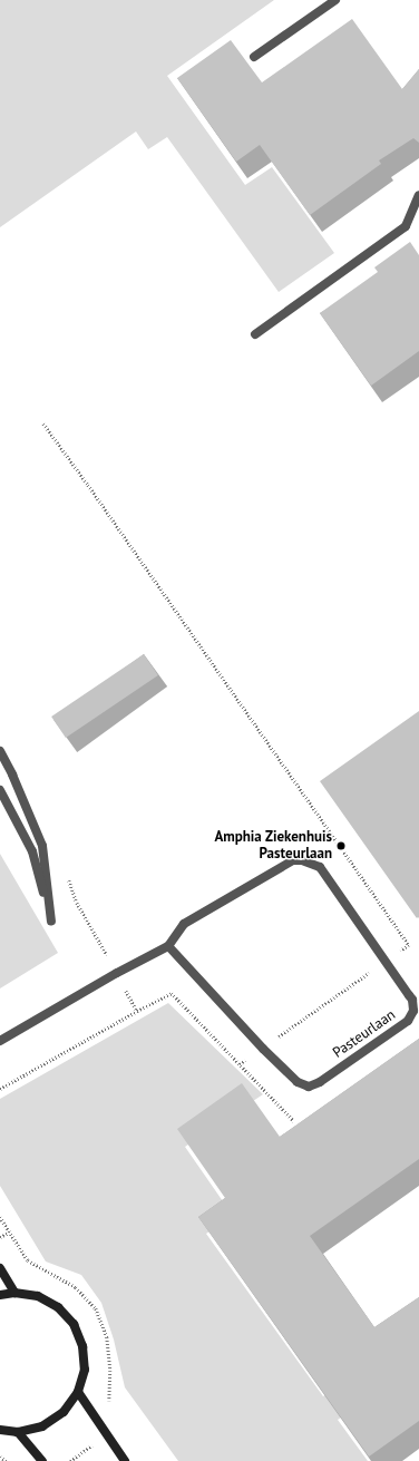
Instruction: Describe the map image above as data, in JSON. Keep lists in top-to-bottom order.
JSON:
{
  "streets": {
    "street": ["Pasteurlaan"]
  },
  "places": ["Amphia Ziekenhuis Pasteurlaan"]
}
